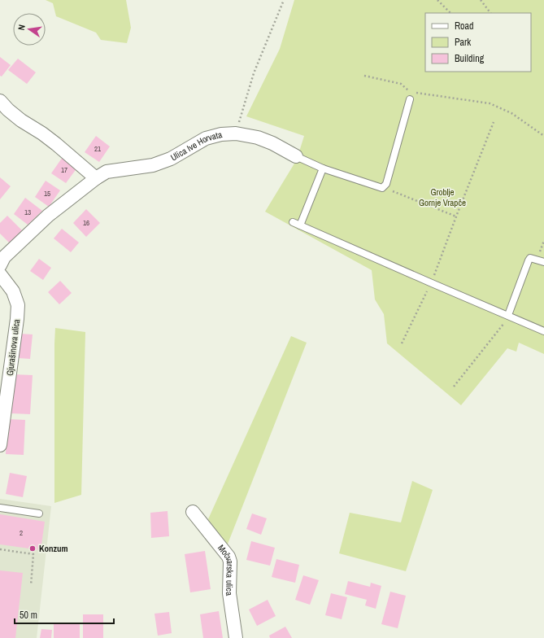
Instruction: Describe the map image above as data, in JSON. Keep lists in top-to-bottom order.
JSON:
{
  "streets": {
    "street": ["Ulica Ive Horvata", "Gjurašinova ulica", "Močvarska ulica"]
  },
  "parks": ["Groblje Gornje Vrapče"],
  "places": ["Konzum"],
  "house_numbers": [
    "21",
    "17",
    "15",
    "13",
    "16",
    "2"
  ],
  "legend": ["Road", "Park", "Building"],
  "scale_bar": "50 m",
  "north": "left"
}
